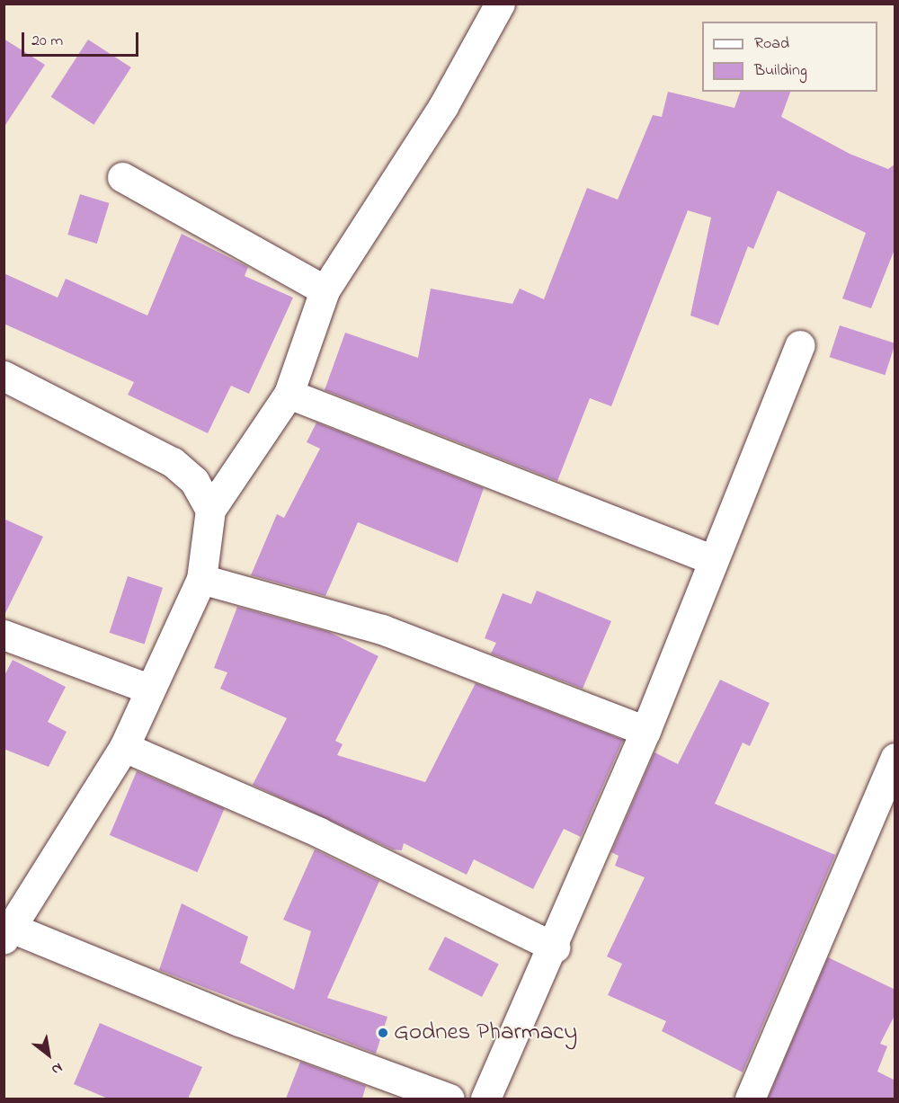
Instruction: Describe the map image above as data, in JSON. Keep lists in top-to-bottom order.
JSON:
{
  "places": ["Godnes Pharmacy"],
  "legend": ["Road", "Building"],
  "scale_bar": "20 m",
  "north": "bottom right"
}
